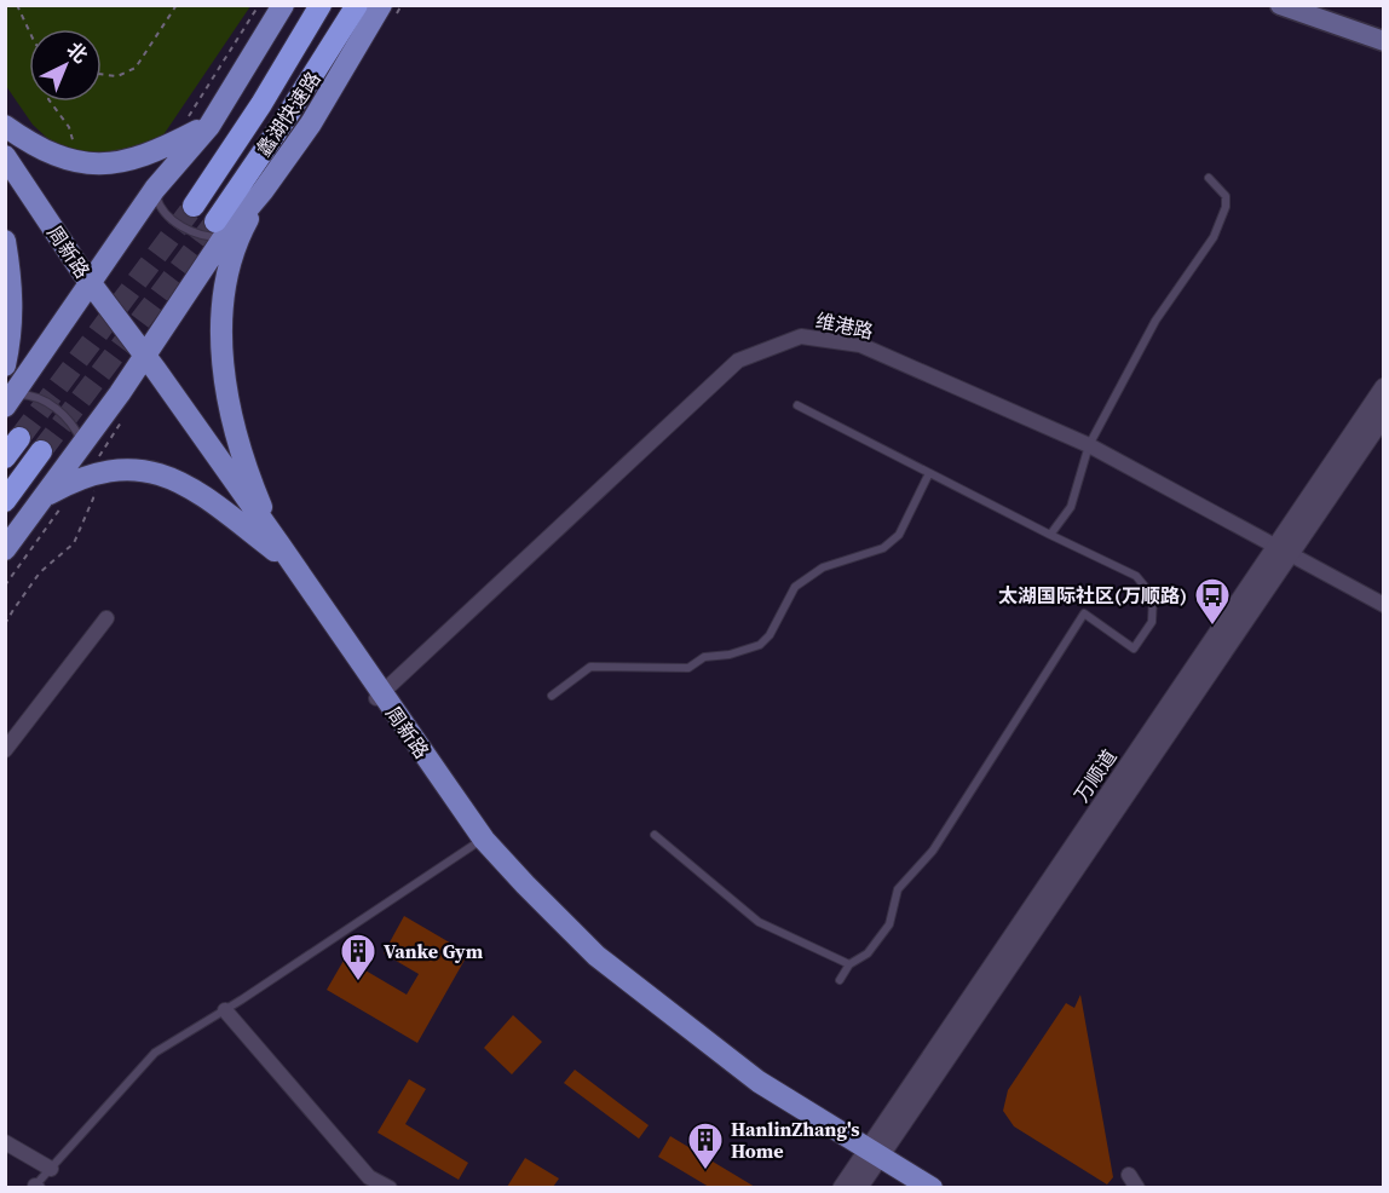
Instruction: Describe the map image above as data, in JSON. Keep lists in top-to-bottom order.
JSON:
{
  "streets": {
    "highway": ["蠡湖快速路"],
    "main road": ["周新路"],
    "street": ["维港路", "万顺道"]
  },
  "crossings": [
    ["周新路", "维港路"],
    ["周新路", "万顺道"],
    ["维港路", "万顺道"]
  ],
  "places": {
    "bus stop": ["太湖国际社区(万顺路)"],
    "building": ["Vanke Gym", "HanlinZhang's Home"]
  },
  "north": "top right"
}
